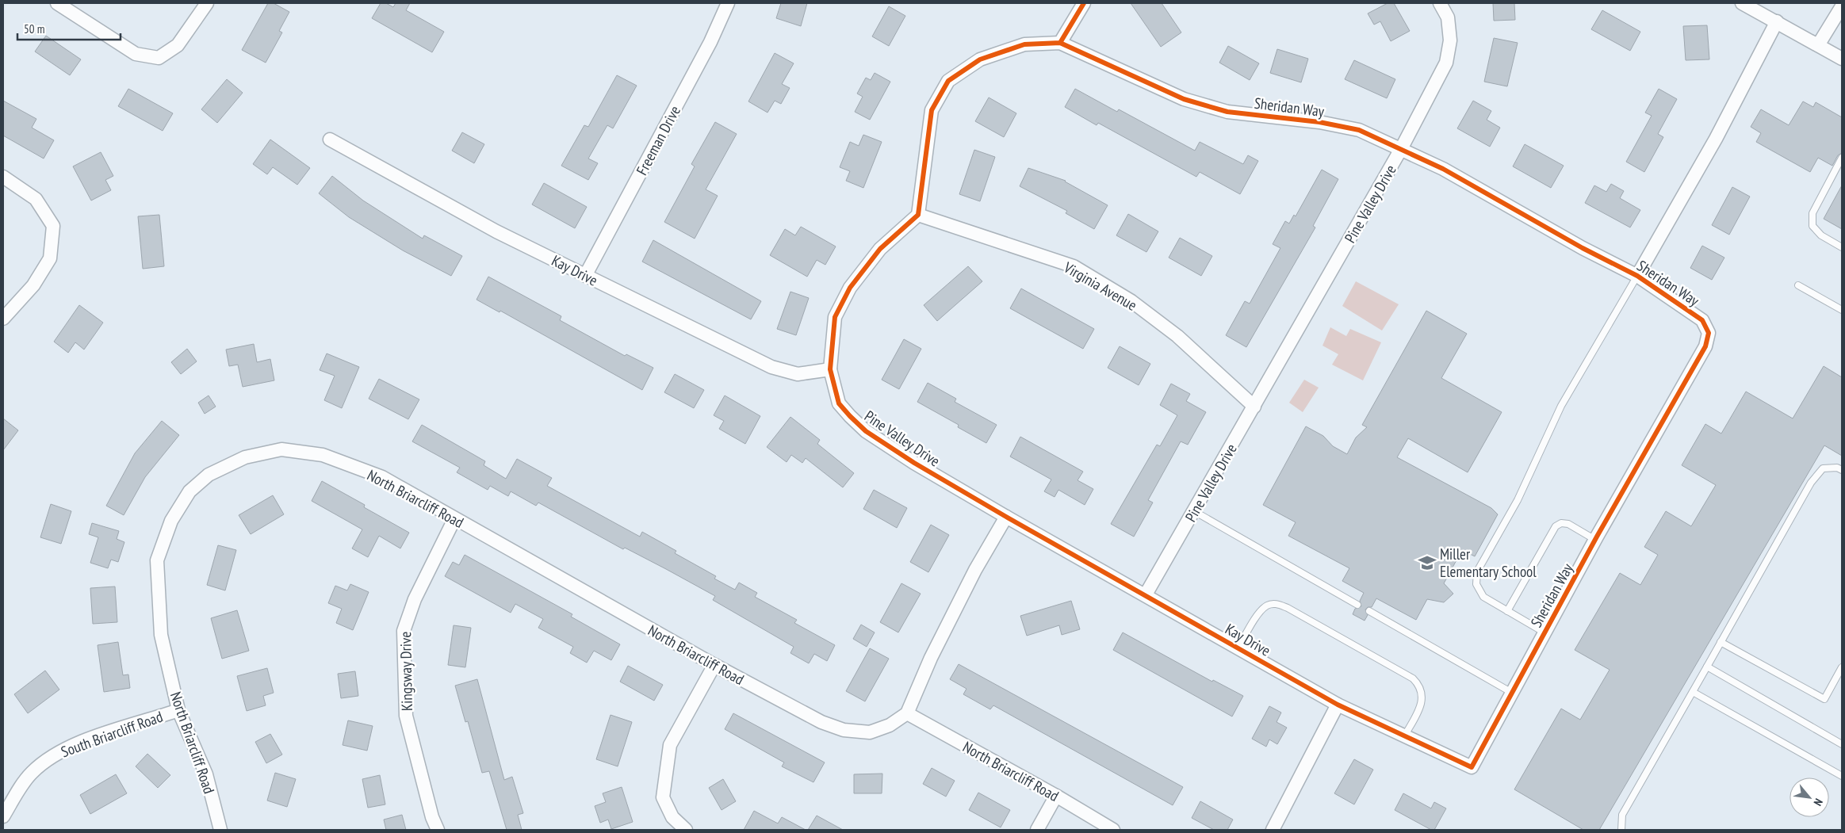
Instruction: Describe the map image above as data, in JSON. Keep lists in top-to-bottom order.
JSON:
{
  "streets": {
    "street": [
      "Sheridan Way",
      "Freeman Drive",
      "Pine Valley Drive",
      "Kay Drive",
      "Virginia Avenue",
      "North Briarcliff Road",
      "Kingsway Drive",
      "South Briarcliff Road"
    ]
  },
  "crossings": [
    ["Sheridan Way", "Pine Valley Drive"],
    ["Sheridan Way", "Kay Drive"],
    ["Freeman Drive", "Kay Drive"],
    ["Pine Valley Drive", "Kay Drive"],
    ["Pine Valley Drive", "Virginia Avenue"],
    ["North Briarcliff Road", "Kingsway Drive"],
    ["North Briarcliff Road", "South Briarcliff Road"]
  ],
  "places": {
    "school or university": ["Miller Elementary School"]
  },
  "scale_bar": "50 m",
  "north": "bottom right"
}
